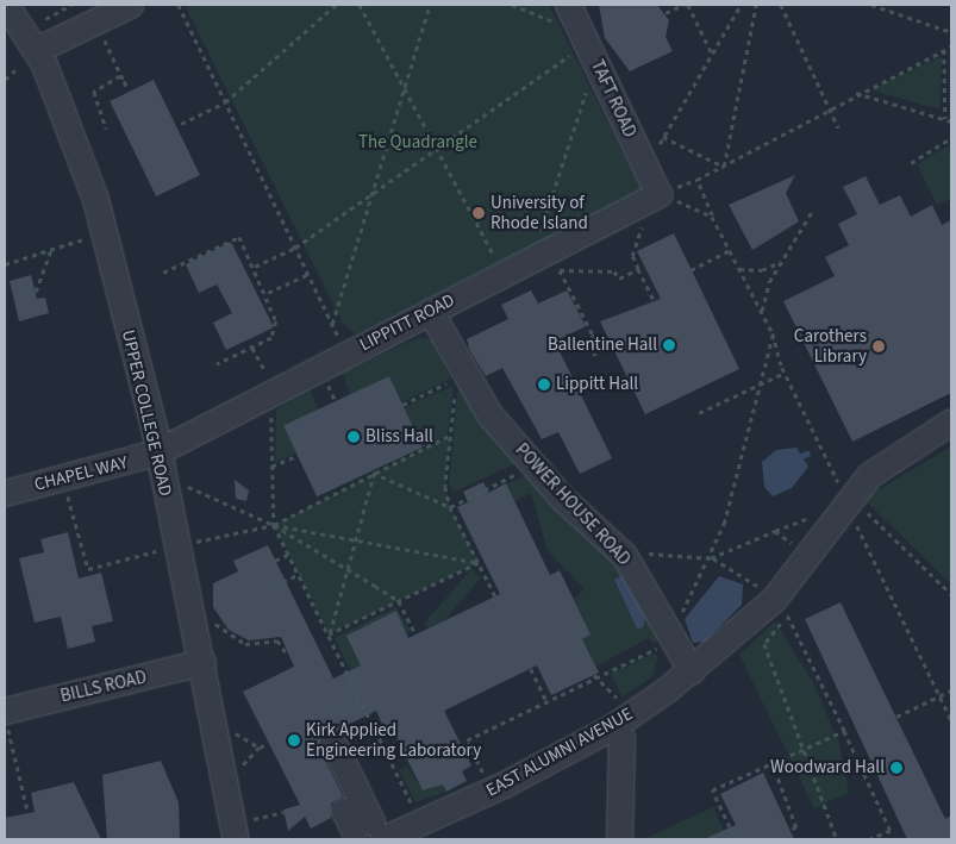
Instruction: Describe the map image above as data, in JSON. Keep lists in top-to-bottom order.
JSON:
{
  "streets": {
    "street": [
      "TAFT ROAD",
      "LIPPITT ROAD",
      "UPPER COLLEGE ROAD",
      "CHAPEL WAY",
      "POWER HOUSE ROAD",
      "BILLS ROAD",
      "EAST ALUMNI AVENUE"
    ]
  },
  "crossings": [
    ["TAFT ROAD", "LIPPITT ROAD"],
    ["LIPPITT ROAD", "UPPER COLLEGE ROAD"],
    ["LIPPITT ROAD", "CHAPEL WAY"],
    ["LIPPITT ROAD", "POWER HOUSE ROAD"],
    ["UPPER COLLEGE ROAD", "CHAPEL WAY"],
    ["UPPER COLLEGE ROAD", "BILLS ROAD"],
    ["POWER HOUSE ROAD", "EAST ALUMNI AVENUE"]
  ],
  "parks": ["The Quadrangle"],
  "places": [
    "University of Rhode Island",
    "Ballentine Hall",
    "Carothers Library",
    "Lippitt Hall",
    "Bliss Hall",
    "Kirk Applied Engineering Laboratory",
    "Woodward Hall"
  ]
}
